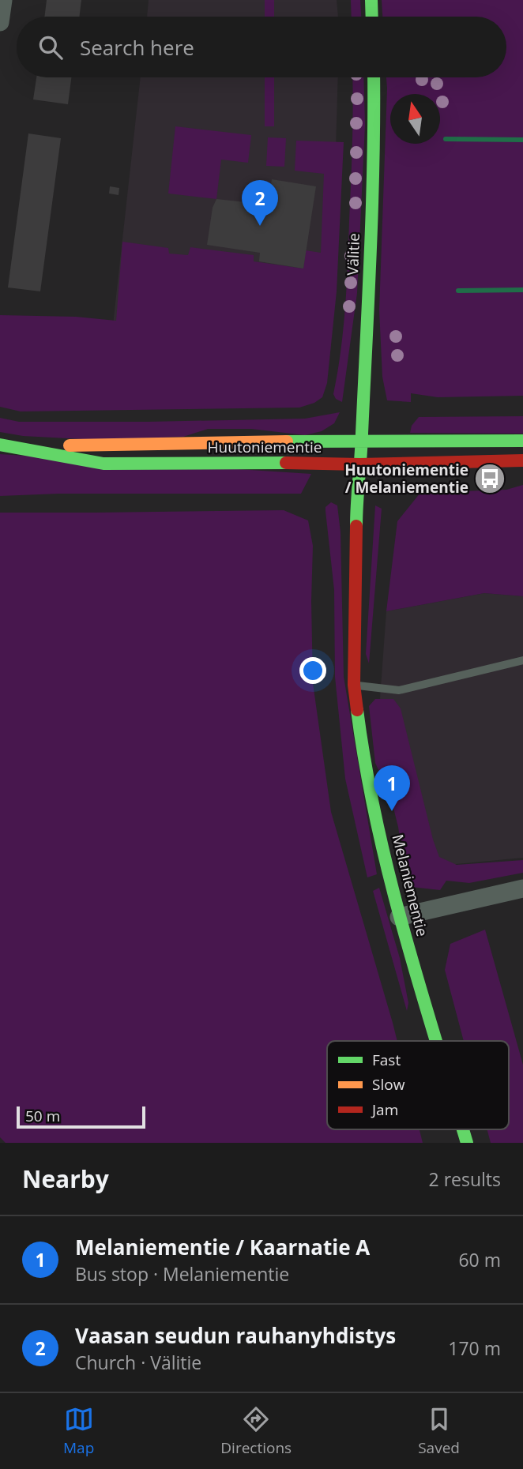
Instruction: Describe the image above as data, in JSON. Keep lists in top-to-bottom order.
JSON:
{
  "streets": {
    "main road": ["Välitie", "Huutoniementie", "Melaniementie"]
  },
  "crossings": [
    ["Välitie", "Huutoniementie"],
    ["Välitie", "Melaniementie"],
    ["Huutoniementie", "Melaniementie"]
  ],
  "places": {
    "bus stop": ["Huutoniementie / Melaniementie"]
  },
  "legend": ["Fast", "Slow", "Jam"],
  "scale_bar": "50 m",
  "north": "top",
  "page": {
    "search": "Search here",
    "pins": ["2", "1"],
    "scale": "50 m",
    "heading": ["Nearby", "2 results"],
    "list": [
      {
        "mark": "1",
        "name": "Melaniementie / Kaarnatie A",
        "note": "Bus stop · Melaniementie",
        "value": "60 m"
      },
      {
        "mark": "2",
        "name": "Vaasan seudun rauhanyhdistys",
        "note": "Church · Välitie",
        "value": "170 m"
      }
    ],
    "nav": ["Map", "Directions", "Saved"]
  }
}
